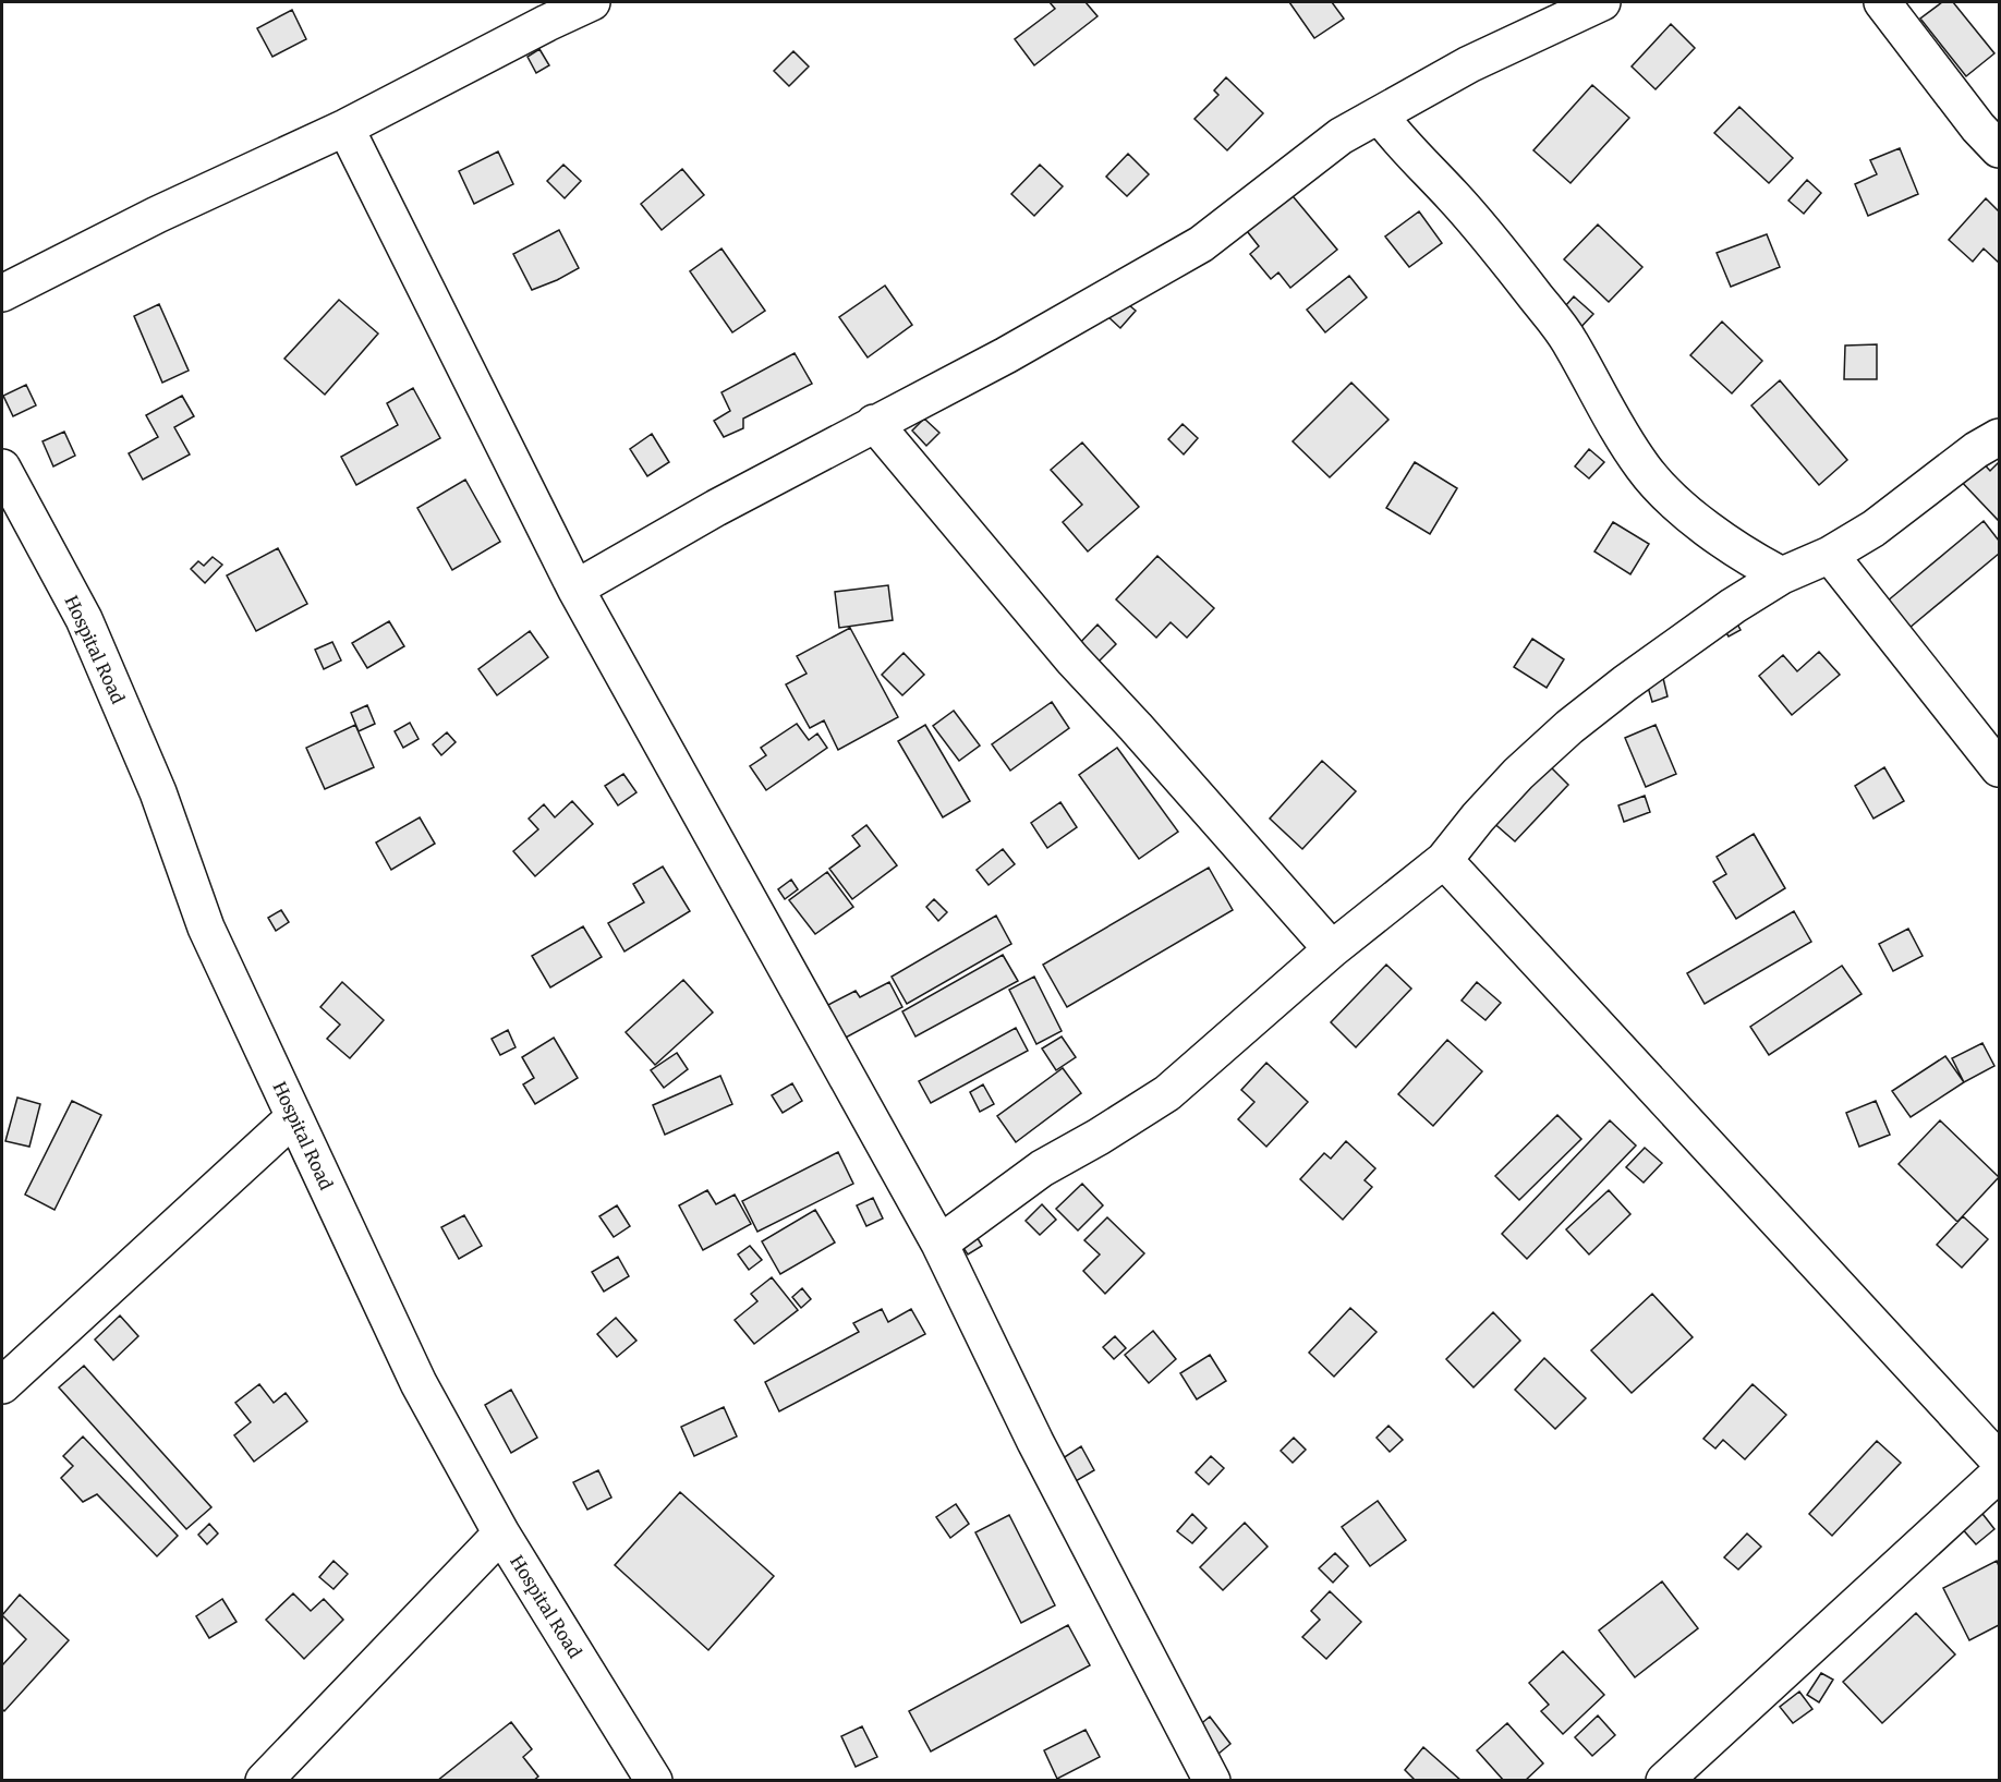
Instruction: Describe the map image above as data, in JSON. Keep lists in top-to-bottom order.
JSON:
{
  "streets": {
    "street": ["Hospital Road"]
  }
}
